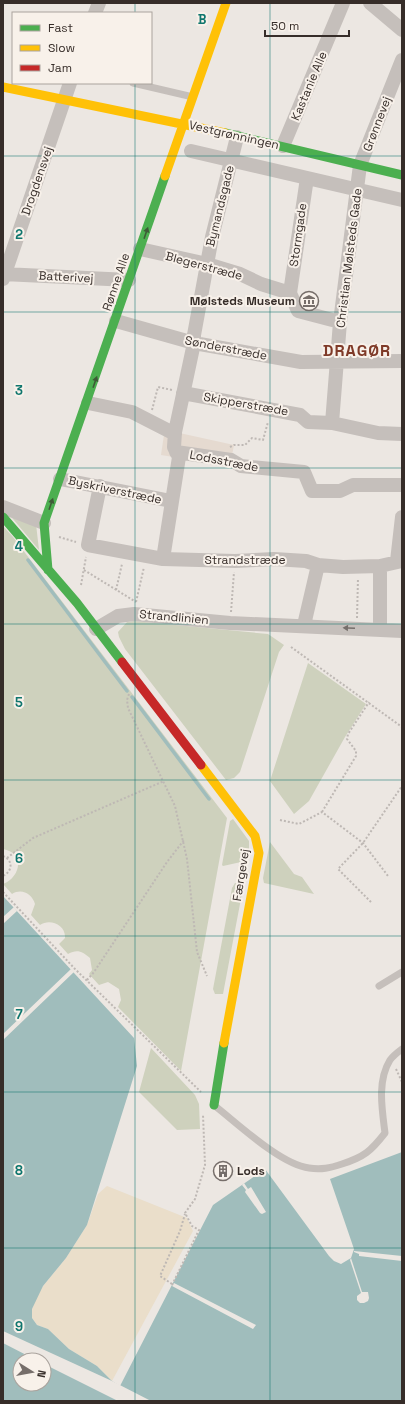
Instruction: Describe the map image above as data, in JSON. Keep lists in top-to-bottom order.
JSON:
{
  "streets": {
    "street": [
      "Kastanie Alle",
      "Grønnevej",
      "Vestgrønningen",
      "Drogdensvej",
      "Bymandsgade",
      "Stormgade",
      "Christian Mølsteds Gade",
      "Blegerstræde",
      "Batterivej",
      "Rønne Alle",
      "Sønderstræde",
      "Skipperstræde",
      "Lodsstræde",
      "Byskriverstræde",
      "Strandstræde",
      "Strandlinien",
      "Færgevej"
    ]
  },
  "crossings": [
    ["Kastanie Alle", "Vestgrønningen"],
    ["Grønnevej", "Vestgrønningen"],
    ["Grønnevej", "Christian Mølsteds Gade"],
    ["Vestgrønningen", "Drogdensvej"],
    ["Vestgrønningen", "Bymandsgade"],
    ["Vestgrønningen", "Christian Mølsteds Gade"],
    ["Vestgrønningen", "Rønne Alle"],
    ["Drogdensvej", "Batterivej"],
    ["Bymandsgade", "Blegerstræde"],
    ["Bymandsgade", "Sønderstræde"],
    ["Bymandsgade", "Skipperstræde"],
    ["Bymandsgade", "Lodsstræde"],
    ["Bymandsgade", "Byskriverstræde"],
    ["Bymandsgade", "Strandstræde"],
    ["Stormgade", "Blegerstræde"],
    ["Christian Mølsteds Gade", "Sønderstræde"],
    ["Christian Mølsteds Gade", "Skipperstræde"],
    ["Blegerstræde", "Rønne Alle"],
    ["Batterivej", "Rønne Alle"],
    ["Rønne Alle", "Sønderstræde"],
    ["Rønne Alle", "Byskriverstræde"],
    ["Strandlinien", "Færgevej"]
  ],
  "one_way": ["Rønne Alle"],
  "districts": ["DRAGØR"],
  "places": {
    "museum": ["Mølsteds Museum"],
    "building": ["Lods"]
  },
  "legend": ["Fast", "Slow", "Jam"],
  "scale_bar": "50 m",
  "north": "right",
  "grid": {
    "columns": ["B"],
    "rows": [
      "2",
      "3",
      "4",
      "5",
      "6",
      "7",
      "8",
      "9"
    ]
  }
}
